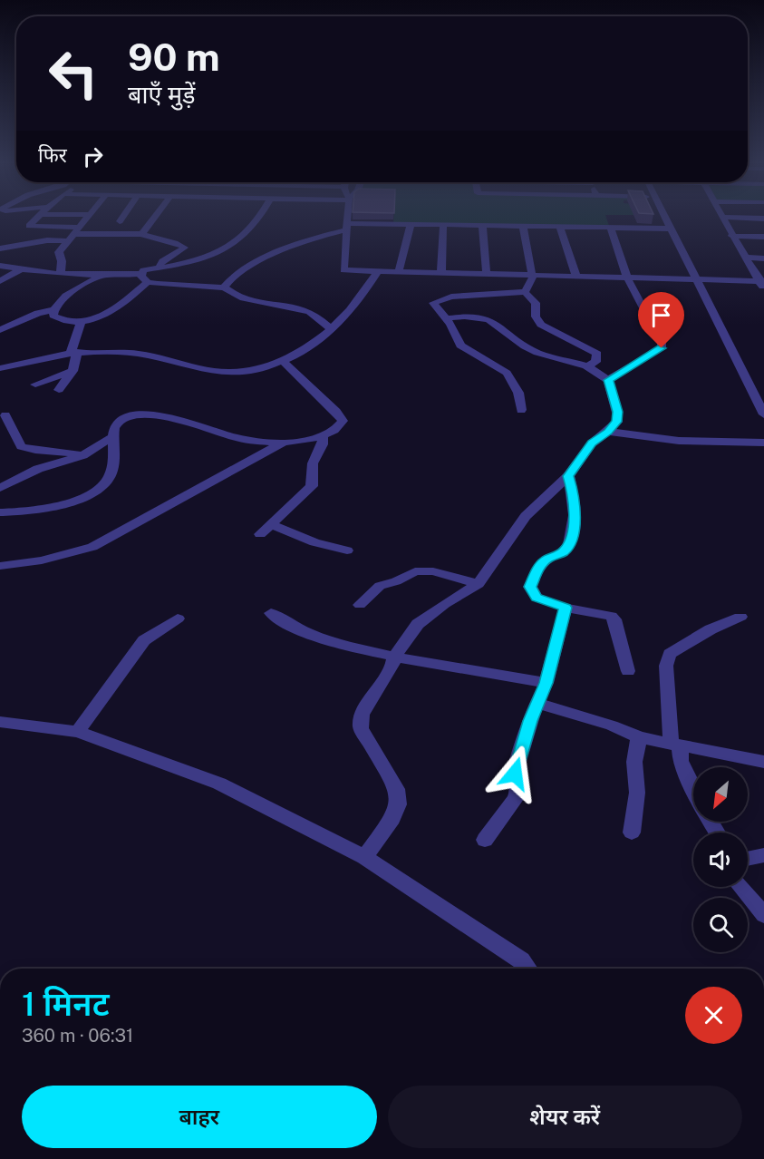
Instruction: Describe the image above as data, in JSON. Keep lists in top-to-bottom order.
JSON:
{
  "north": "bottom left",
  "page": {
    "turn": ["90 m", "बाएँ मुड़ें"],
    "then": "फिर",
    "heading": ["1 मिनट", "360 m · 06:31"],
    "buttons": ["बाहर", "शेयर करें"]
  }
}
